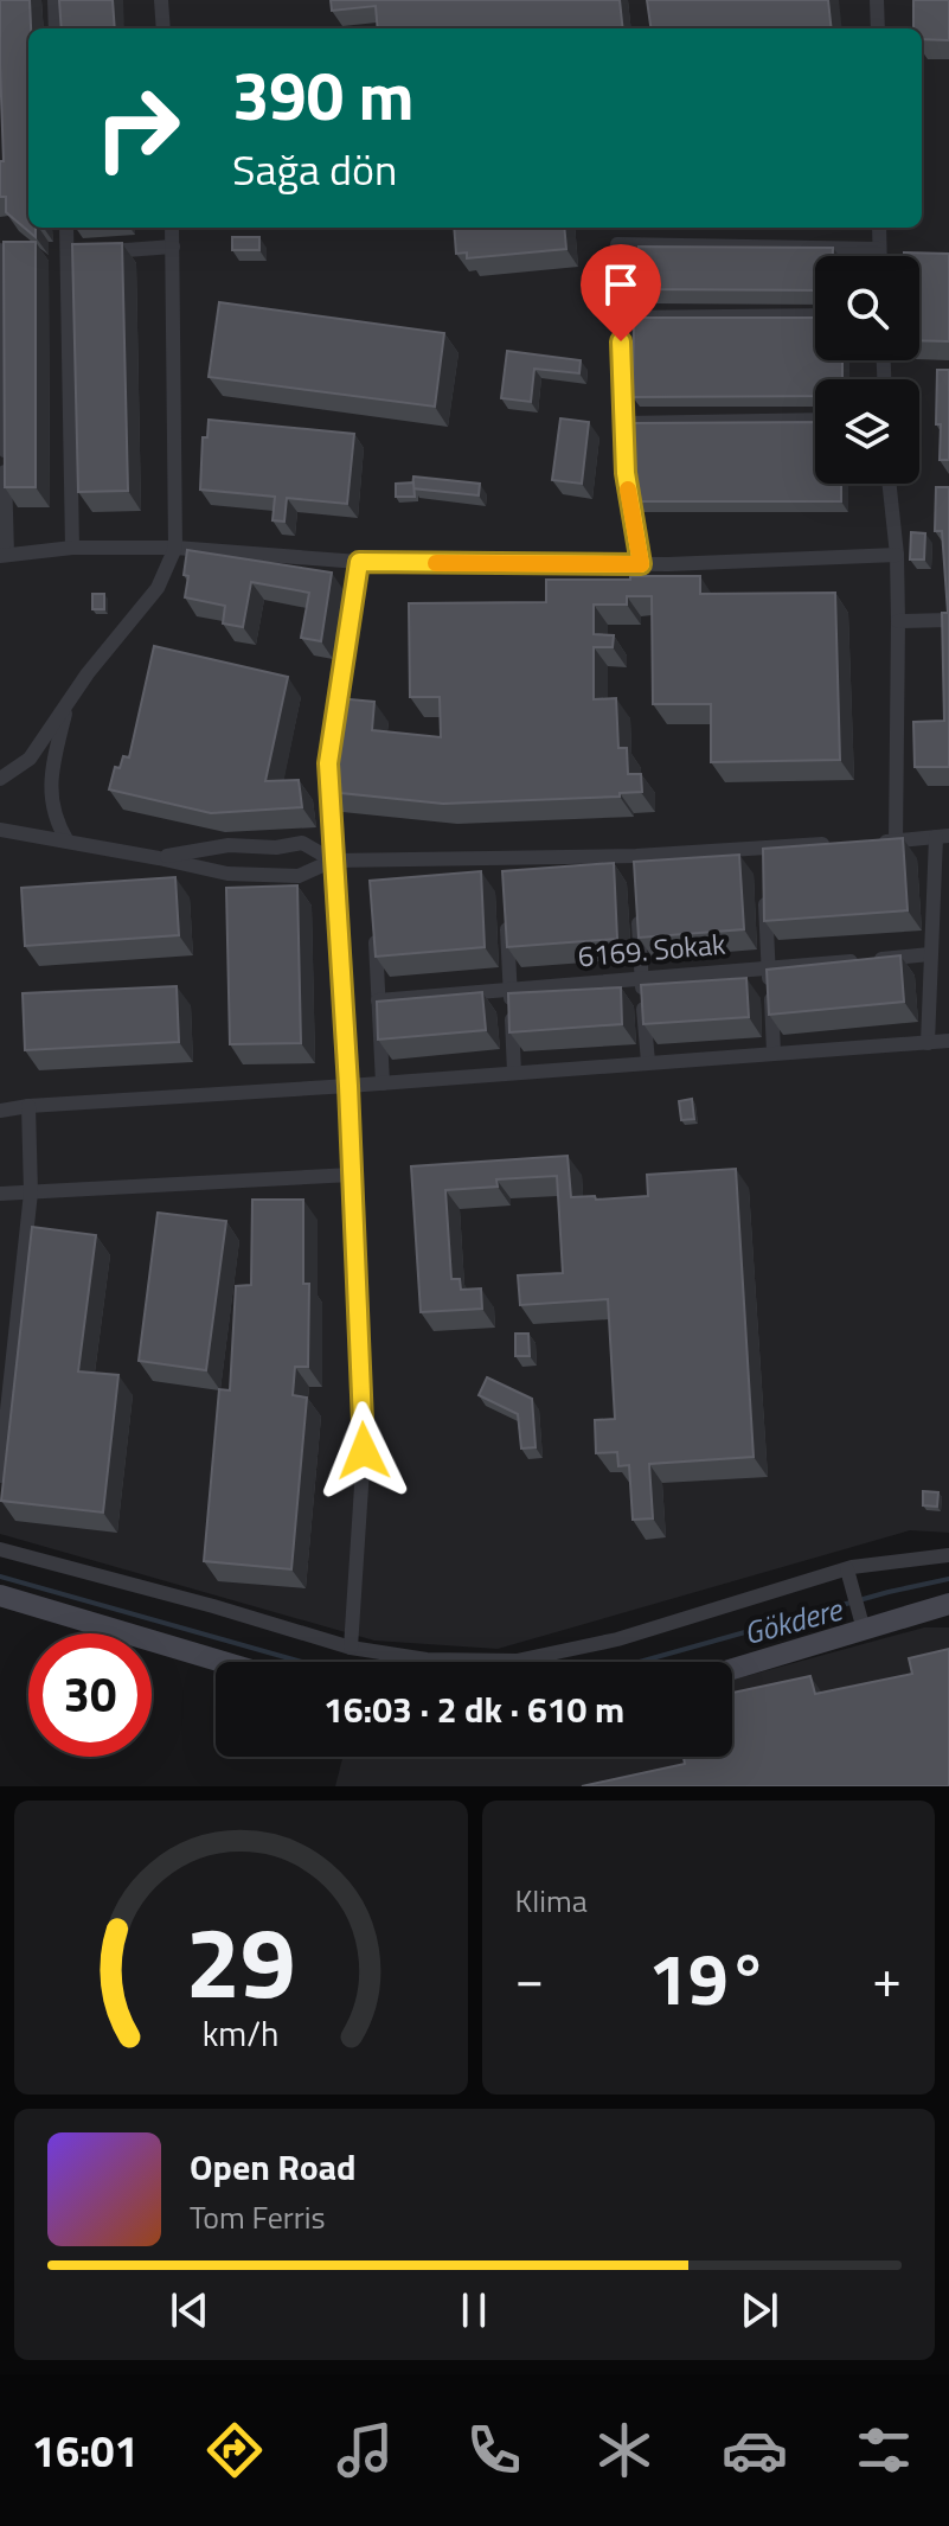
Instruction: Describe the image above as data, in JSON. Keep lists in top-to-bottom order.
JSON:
{
  "streets": {
    "street": ["6169. Sokak"]
  },
  "water": ["Gökdere"],
  "page": {
    "turn": ["390 m", "Sağa dön"],
    "limit": "30",
    "trip": "16:03 · 2 dk · 610 m",
    "tile": "Klima",
    "heat": ["−", "19°", "+"],
    "song": ["Open Road", "Tom Ferris"],
    "tabs": "16:01",
    "gauge": ["29", "km/h"]
  }
}
